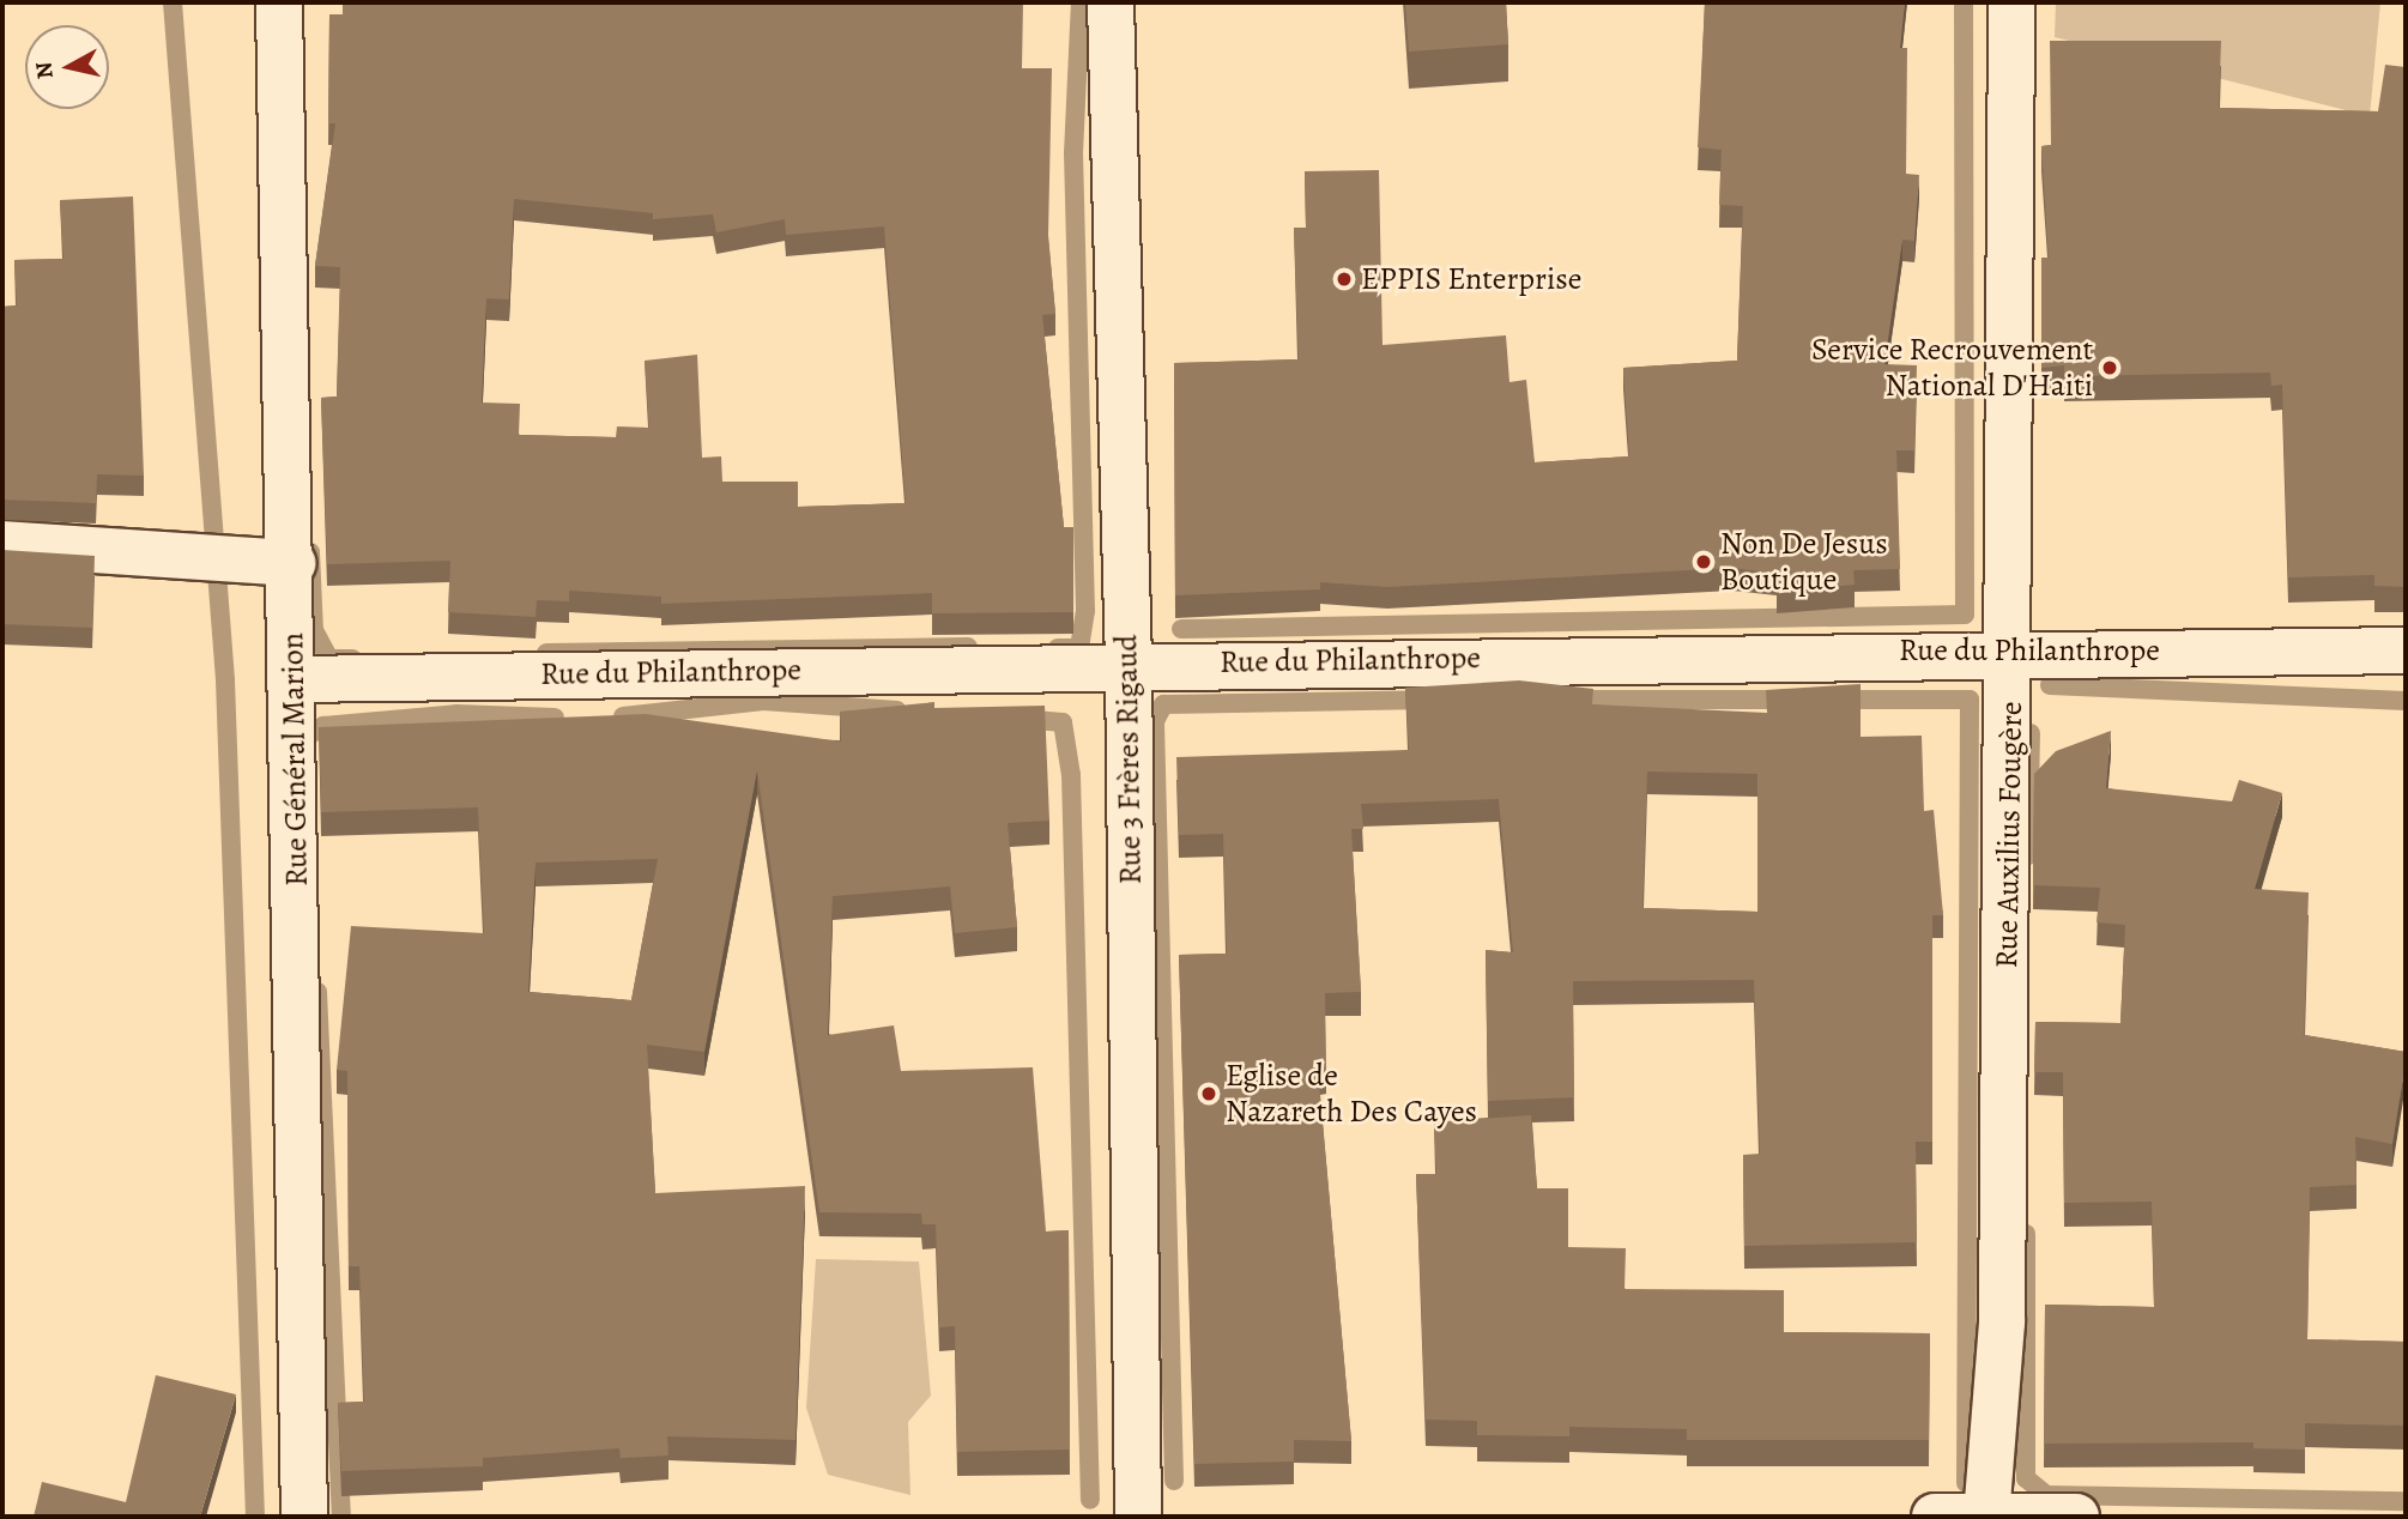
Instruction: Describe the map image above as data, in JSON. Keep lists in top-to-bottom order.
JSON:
{
  "streets": {
    "street": [
      "Rue du Philanthrope",
      "Rue Général Marion",
      "Rue 3 Frères Rigaud",
      "Rue Auxilius Fougère"
    ]
  },
  "crossings": [
    ["Rue du Philanthrope", "Rue Général Marion"],
    ["Rue du Philanthrope", "Rue 3 Frères Rigaud"],
    ["Rue du Philanthrope", "Rue Auxilius Fougère"]
  ],
  "places": [
    "EPPIS Enterprise",
    "Service Recrouvement National D'Haiti",
    "Non De Jesus Boutique",
    "Eglise de Nazareth Des Cayes"
  ],
  "north": "left"
}
